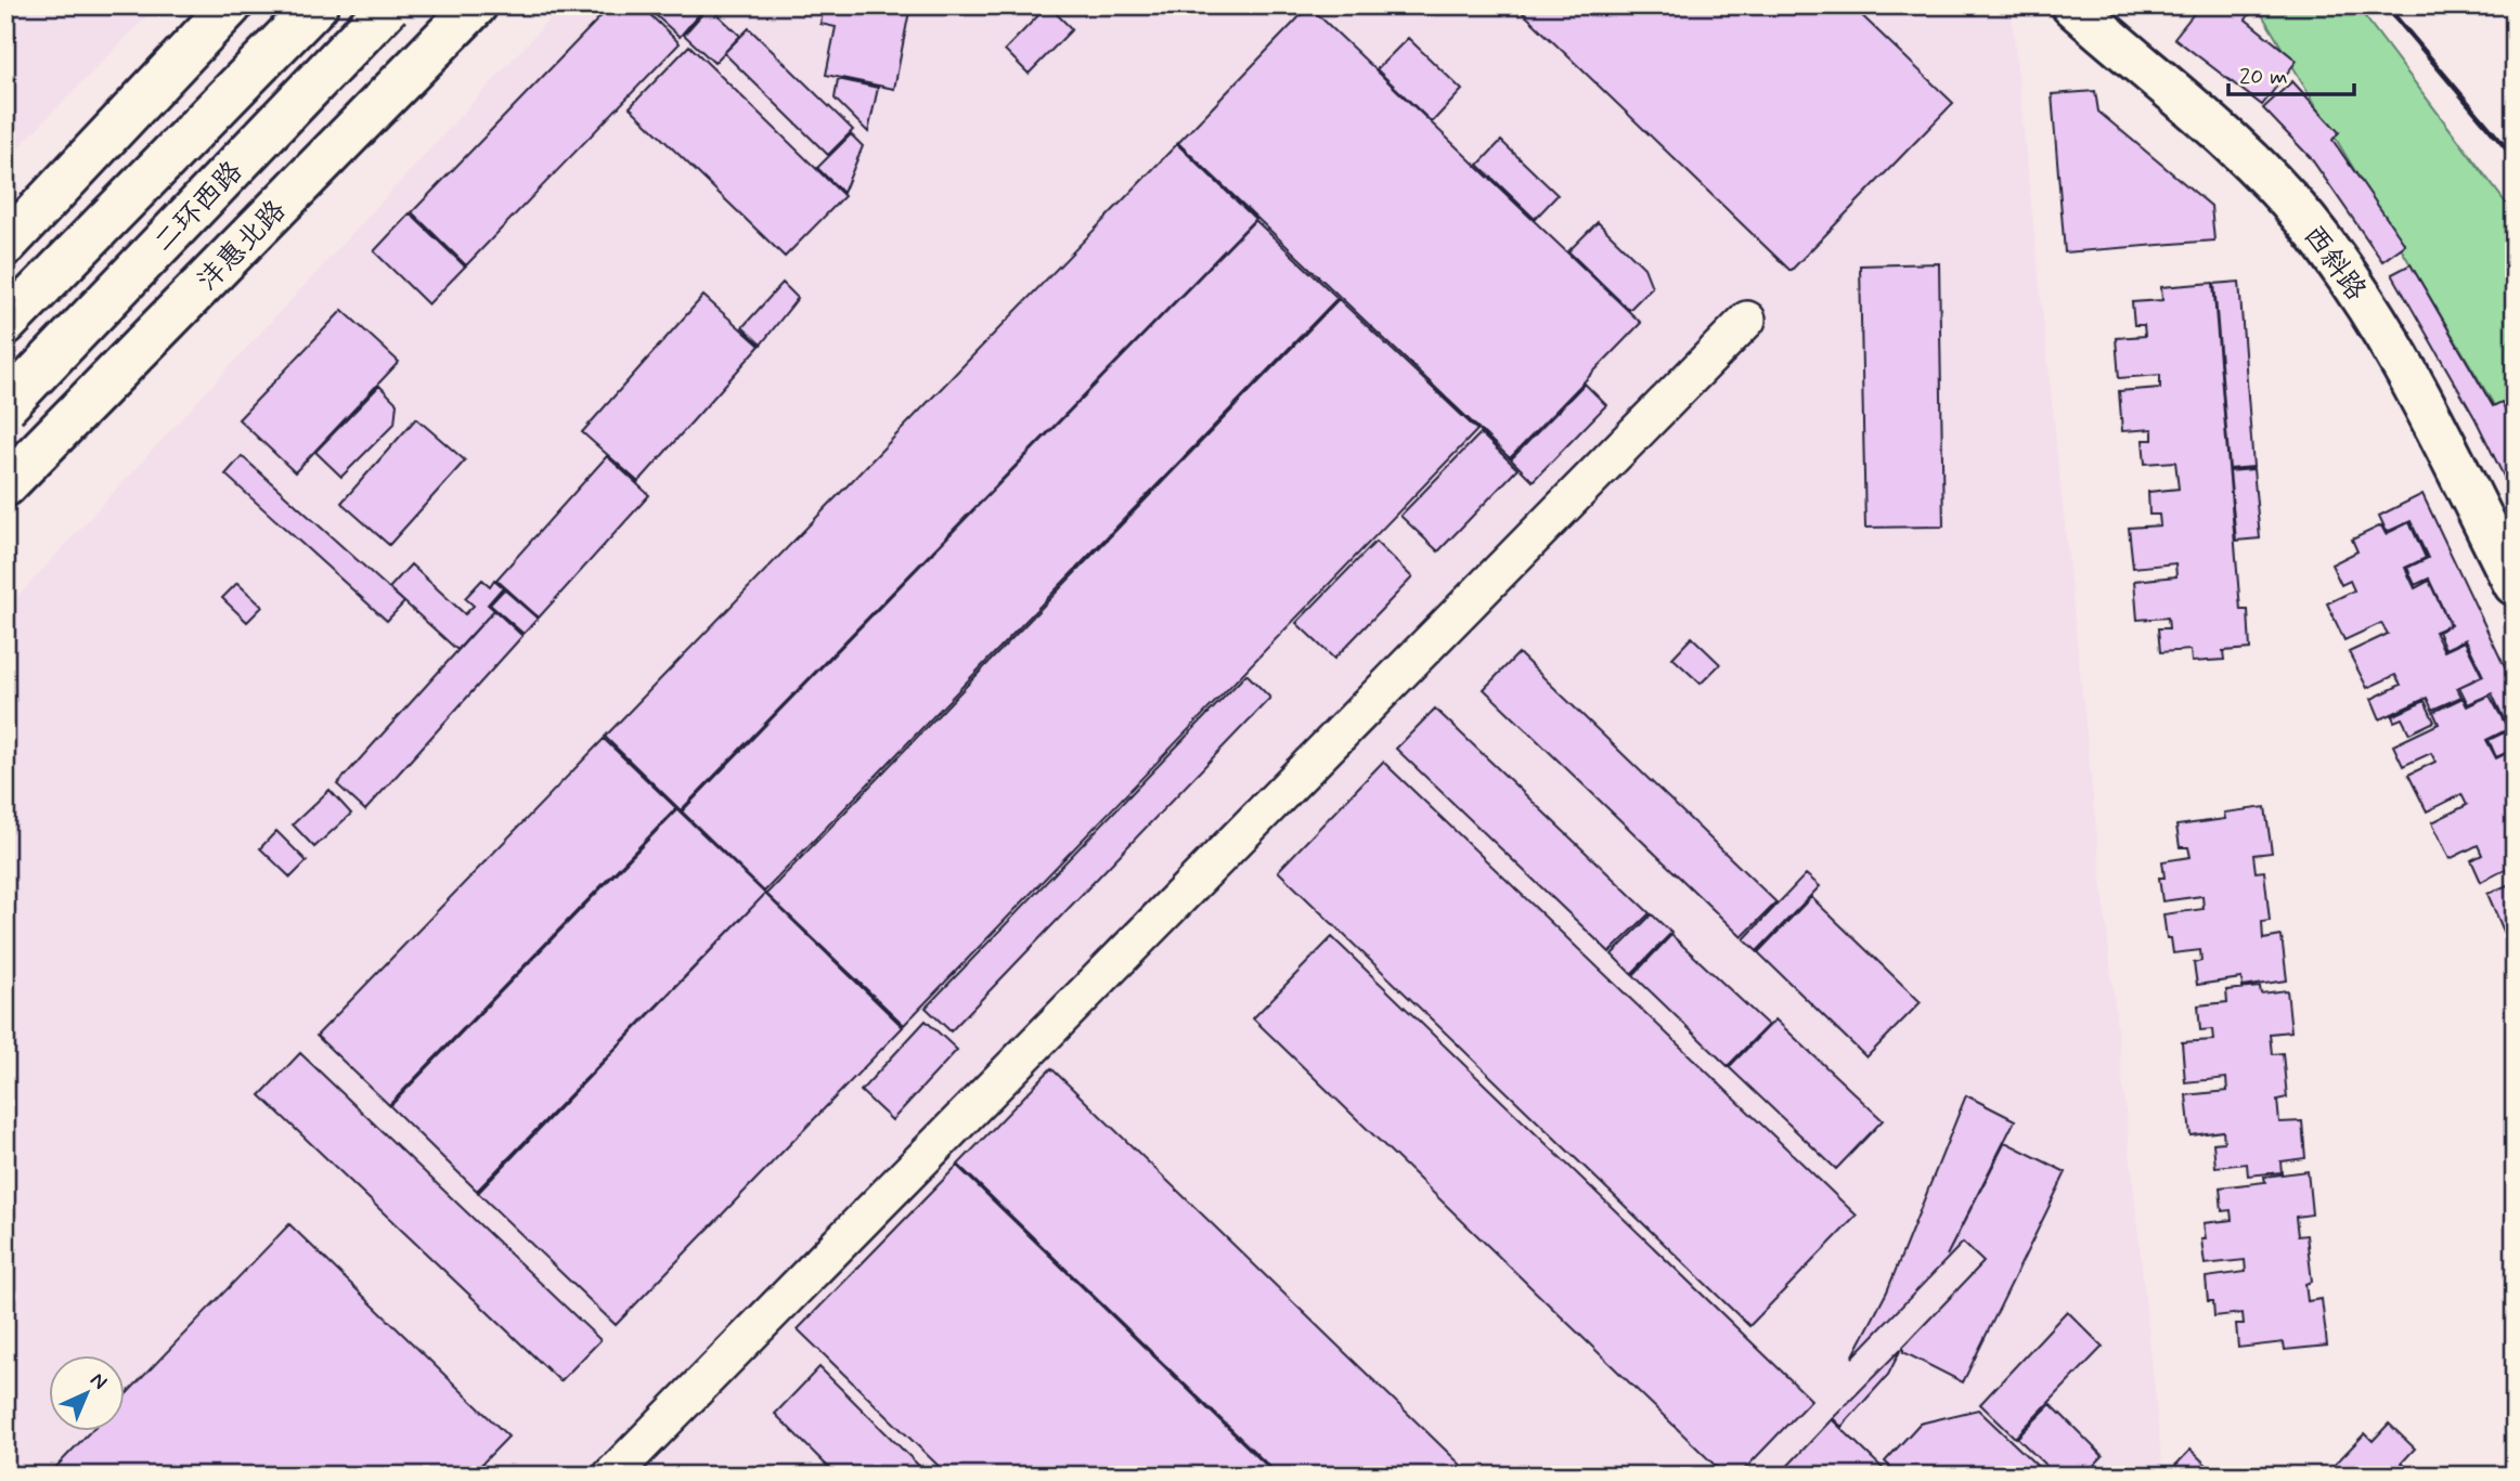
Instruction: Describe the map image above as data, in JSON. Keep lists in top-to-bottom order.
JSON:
{
  "streets": {
    "main road": ["二环西路", "沣惠北路", "西斜路"]
  },
  "scale_bar": "20 m",
  "north": "top right"
}
